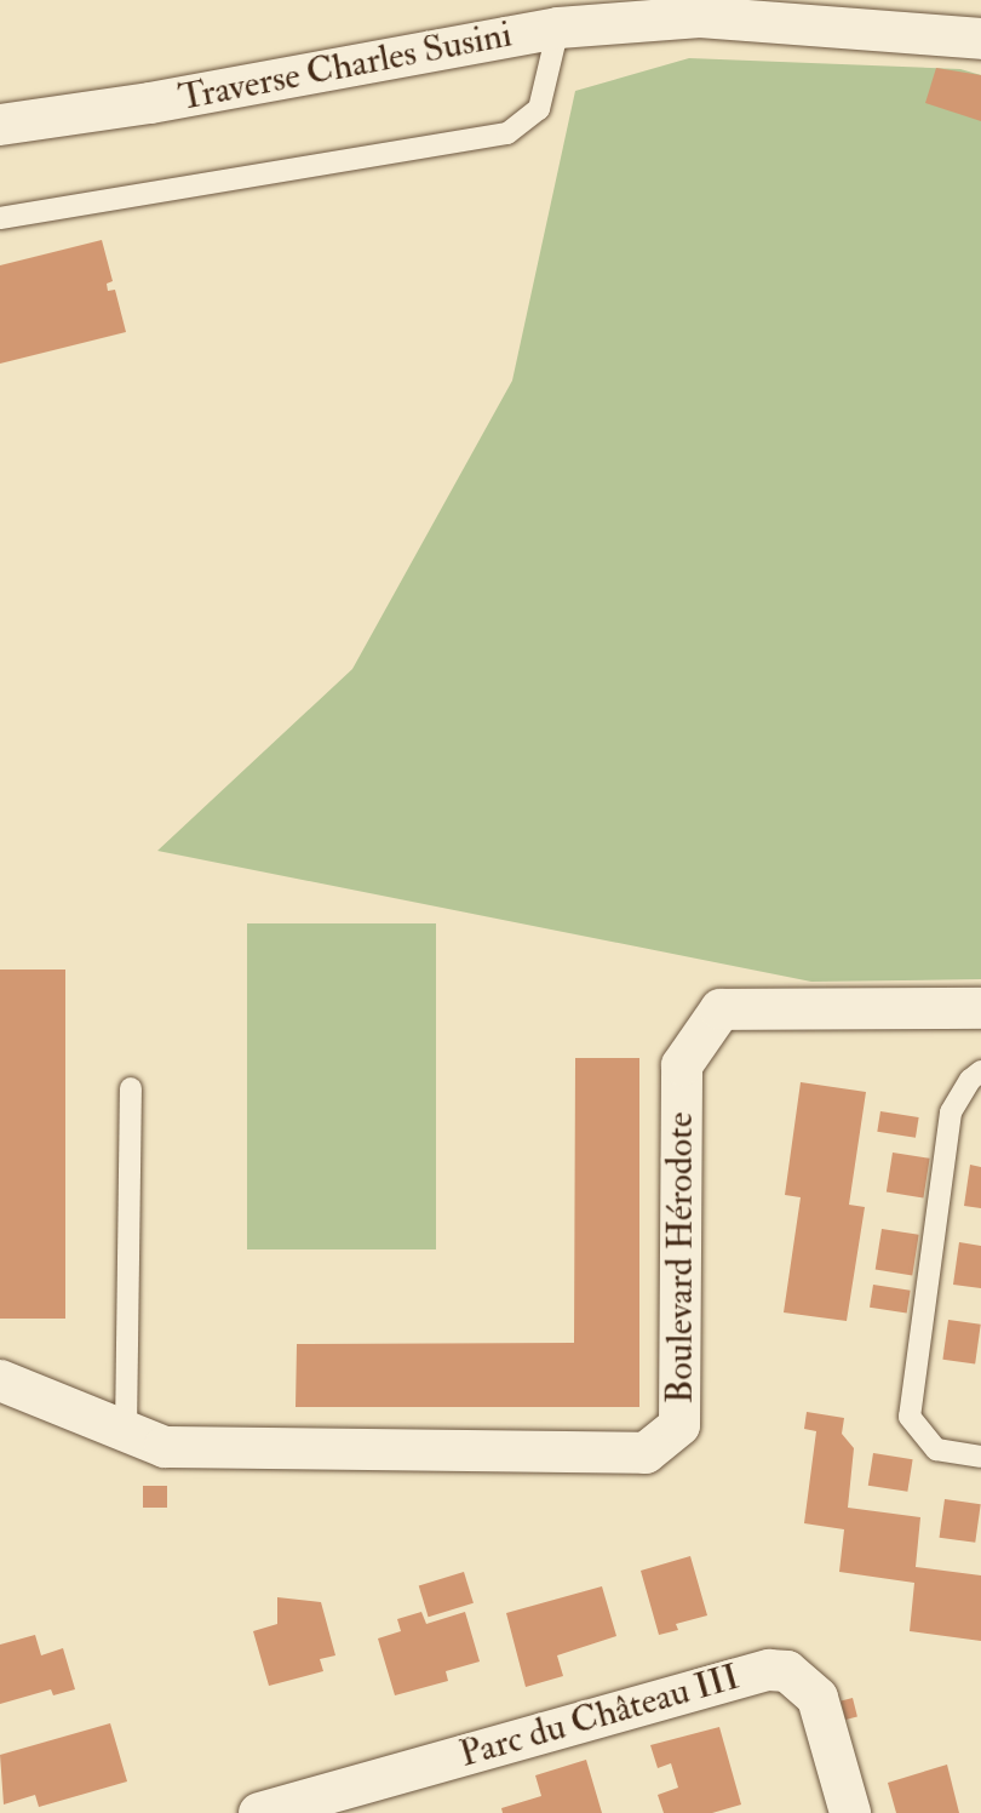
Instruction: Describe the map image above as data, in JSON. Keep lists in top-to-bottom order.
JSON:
{
  "streets": {
    "street": ["Traverse Charles Susini", "Boulevard Hérodote", "Parc du Château III"]
  }
}
